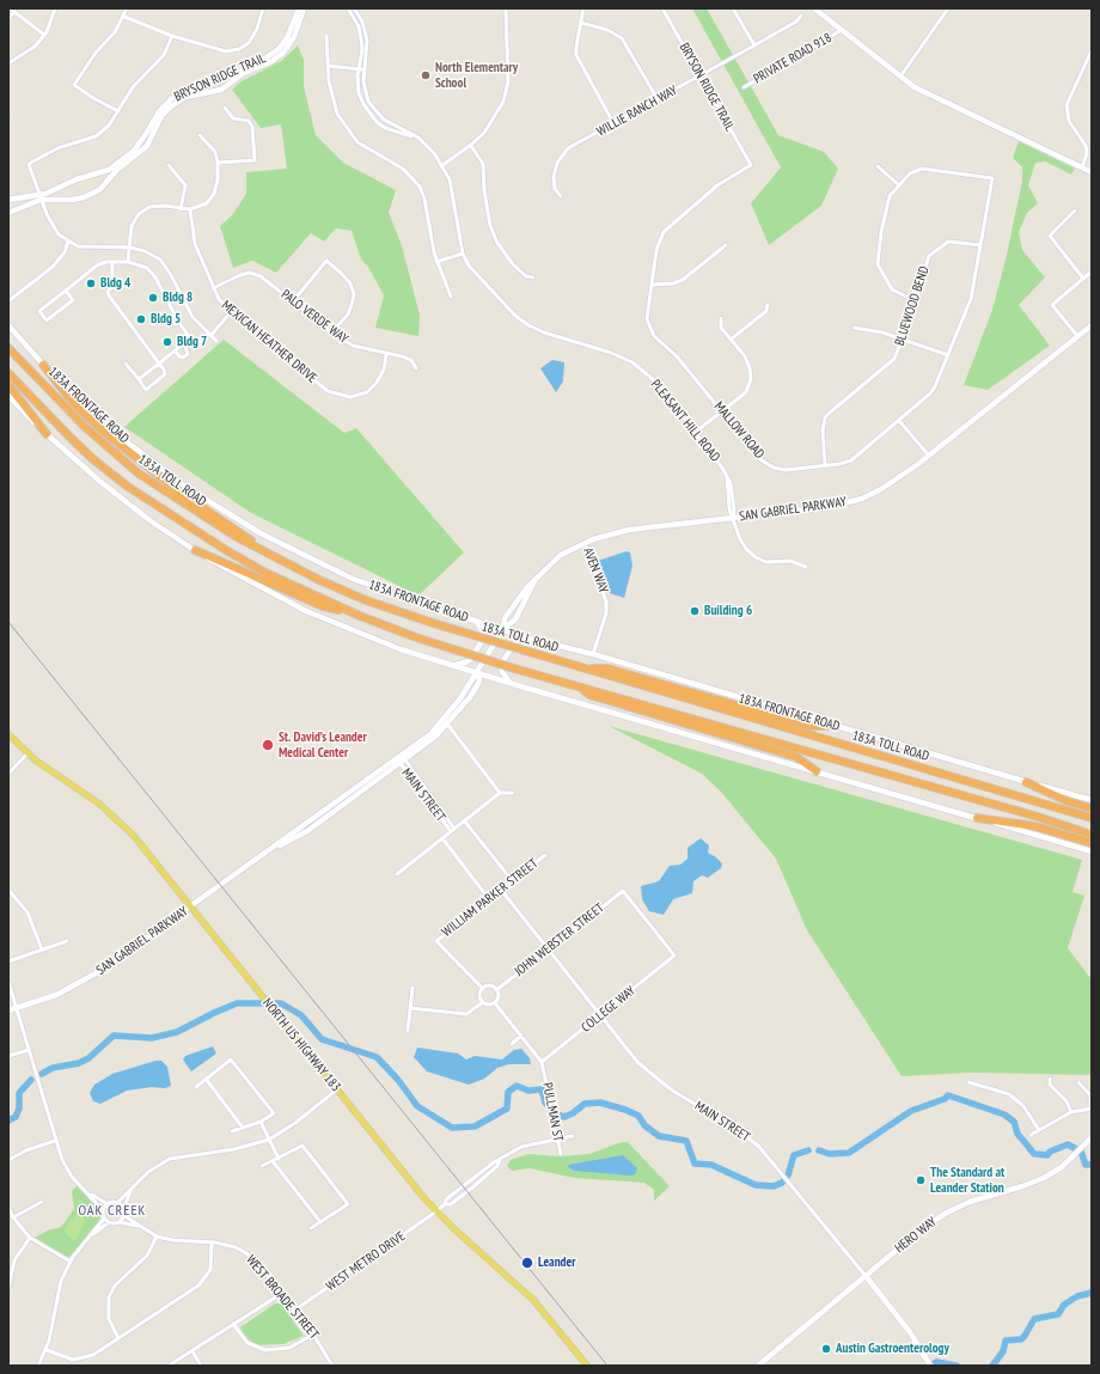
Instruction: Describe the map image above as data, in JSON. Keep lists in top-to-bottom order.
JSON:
{
  "streets": {
    "highway": ["183A TOLL ROAD"],
    "main road": ["NORTH US HIGHWAY 183"],
    "street": [
      "PRIVATE ROAD 918",
      "BRYSON RIDGE TRAIL",
      "WILLIE RANCH WAY",
      "BLUEWOOD BEND",
      "PALO VERDE WAY",
      "MEXICAN HEATHER DRIVE",
      "183A FRONTAGE ROAD",
      "PLEASANT HILL ROAD",
      "MALLOW ROAD",
      "SAN GABRIEL PARKWAY",
      "AVEN WAY",
      "MAIN STREET",
      "WILLIAM PARKER STREET",
      "JOHN WEBSTER STREET",
      "COLLEGE WAY",
      "PULLMAN ST",
      "HERO WAY",
      "WEST METRO DRIVE",
      "WEST BROADE STREET"
    ]
  },
  "crossings": [
    ["BRYSON RIDGE TRAIL", "WILLIE RANCH WAY"],
    ["BRYSON RIDGE TRAIL", "MALLOW ROAD"],
    ["BLUEWOOD BEND", "MALLOW ROAD"],
    ["PALO VERDE WAY", "MEXICAN HEATHER DRIVE"],
    ["183A FRONTAGE ROAD", "SAN GABRIEL PARKWAY"],
    ["183A FRONTAGE ROAD", "AVEN WAY"],
    ["PLEASANT HILL ROAD", "SAN GABRIEL PARKWAY"],
    ["SAN GABRIEL PARKWAY", "AVEN WAY"],
    ["SAN GABRIEL PARKWAY", "MAIN STREET"],
    ["SAN GABRIEL PARKWAY", "NORTH US HIGHWAY 183"],
    ["MAIN STREET", "WILLIAM PARKER STREET"],
    ["MAIN STREET", "JOHN WEBSTER STREET"],
    ["MAIN STREET", "COLLEGE WAY"],
    ["MAIN STREET", "HERO WAY"],
    ["WILLIAM PARKER STREET", "JOHN WEBSTER STREET"],
    ["JOHN WEBSTER STREET", "COLLEGE WAY"],
    ["COLLEGE WAY", "PULLMAN ST"],
    ["NORTH US HIGHWAY 183", "WEST METRO DRIVE"],
    ["PULLMAN ST", "WEST METRO DRIVE"],
    ["WEST METRO DRIVE", "WEST BROADE STREET"]
  ],
  "districts": ["OAK CREEK"],
  "places": [
    "North Elementary School",
    "Bldg 4",
    "Bldg 8",
    "Bldg 5",
    "Bldg 7",
    "Building 6",
    "St. David’s Leander Medical Center",
    "The Standard at Leander Station",
    "Leander",
    "Austin Gastroenterology"
  ]
}
